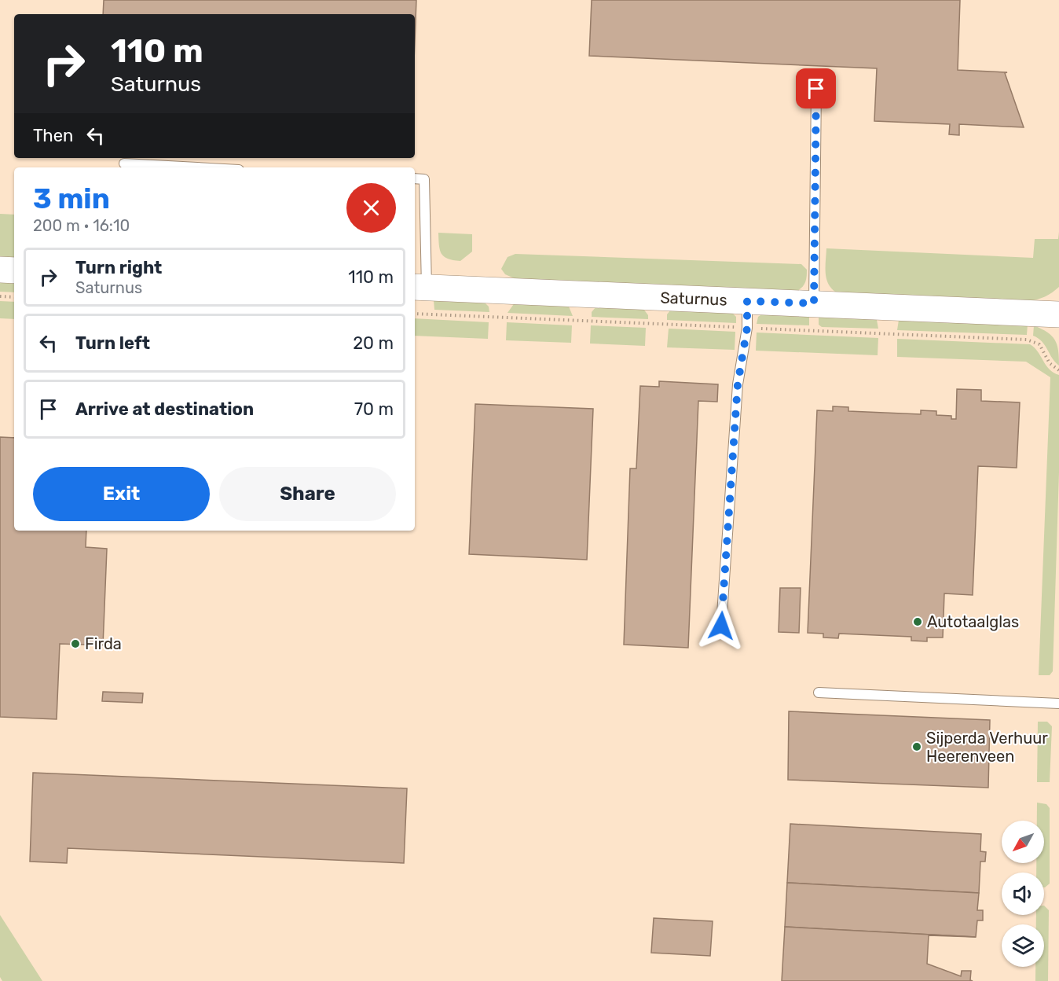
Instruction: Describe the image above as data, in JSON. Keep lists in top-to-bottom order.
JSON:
{
  "streets": {
    "main road": ["Saturnus"]
  },
  "places": ["Autotaalglas", "Firda", "Sijperda Verhuur Heerenveen"],
  "north": "bottom left",
  "page": {
    "turn": ["110 m", "Saturnus"],
    "then": "Then",
    "heading": ["3 min", "200 m · 16:10"],
    "list": [
      {
        "name": "Turn right",
        "note": "Saturnus",
        "value": "110 m"
      },
      {
        "name": "Turn left",
        "value": "20 m"
      },
      {
        "name": "Arrive at destination",
        "value": "70 m"
      }
    ],
    "buttons": ["Exit", "Share"]
  }
}
